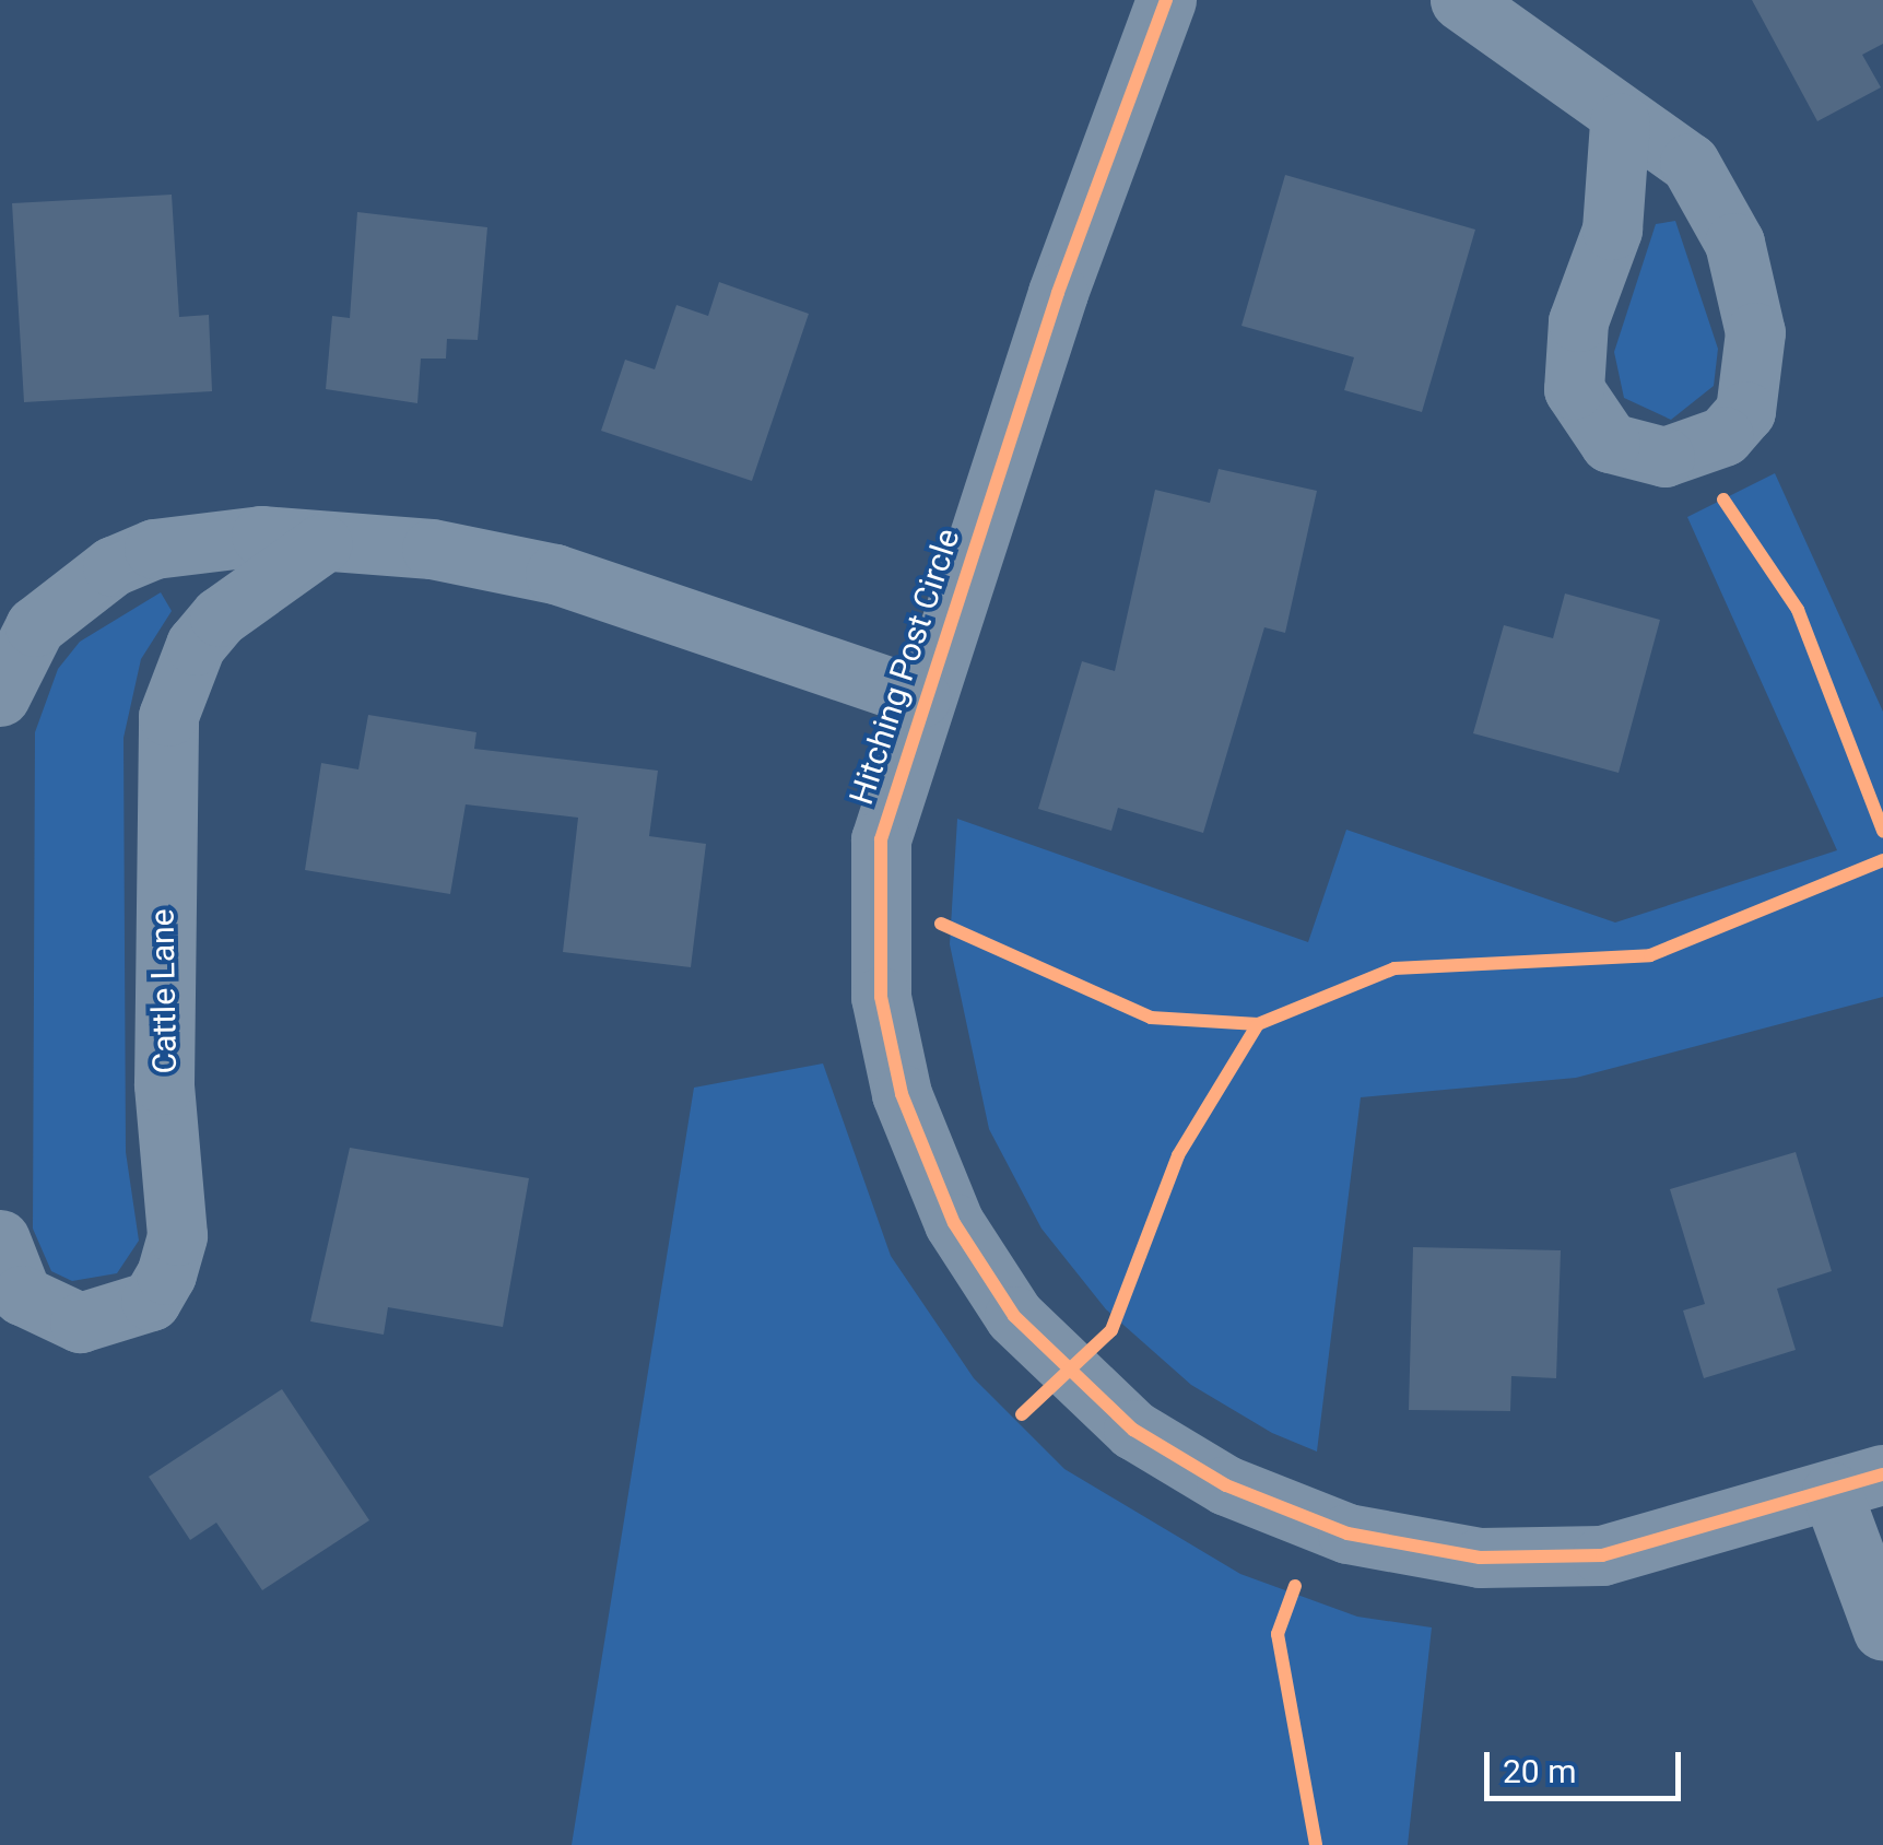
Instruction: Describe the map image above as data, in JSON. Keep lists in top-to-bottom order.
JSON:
{
  "streets": {
    "street": ["Hitching Post Circle", "Cattle Lane"]
  },
  "scale_bar": "20 m"
}
